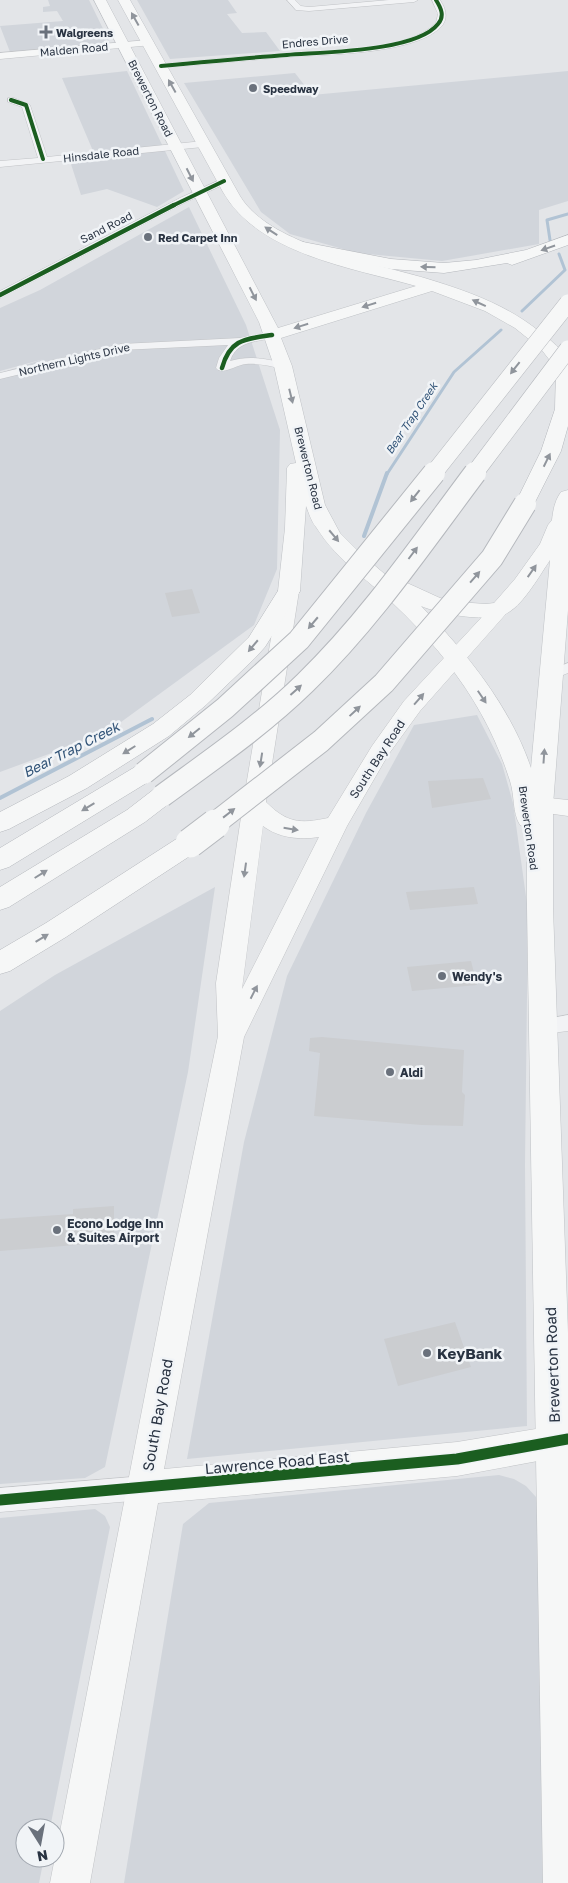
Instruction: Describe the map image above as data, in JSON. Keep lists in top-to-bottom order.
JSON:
{
  "streets": {
    "main road": [
      "Malden Road",
      "Brewerton Road",
      "South Bay Road",
      "Lawrence Road East"
    ],
    "street": [
      "Endres Drive",
      "Hinsdale Road",
      "Sand Road",
      "Northern Lights Drive"
    ]
  },
  "crossings": [
    ["Endres Drive", "Brewerton Road"],
    ["Malden Road", "Brewerton Road"],
    ["Brewerton Road", "Hinsdale Road"],
    ["Brewerton Road", "Sand Road"],
    ["Brewerton Road", "Northern Lights Drive"],
    ["Brewerton Road", "South Bay Road"],
    ["Brewerton Road", "Lawrence Road East"],
    ["South Bay Road", "Lawrence Road East"]
  ],
  "water": ["Bear Trap Creek"],
  "places": {
    "health": ["Walgreens"],
    "other": [
      "Speedway",
      "Red Carpet Inn",
      "Wendy's",
      "Aldi",
      "Econo Lodge Inn & Suites Airport",
      "KeyBank"
    ]
  },
  "north": "bottom"
}
